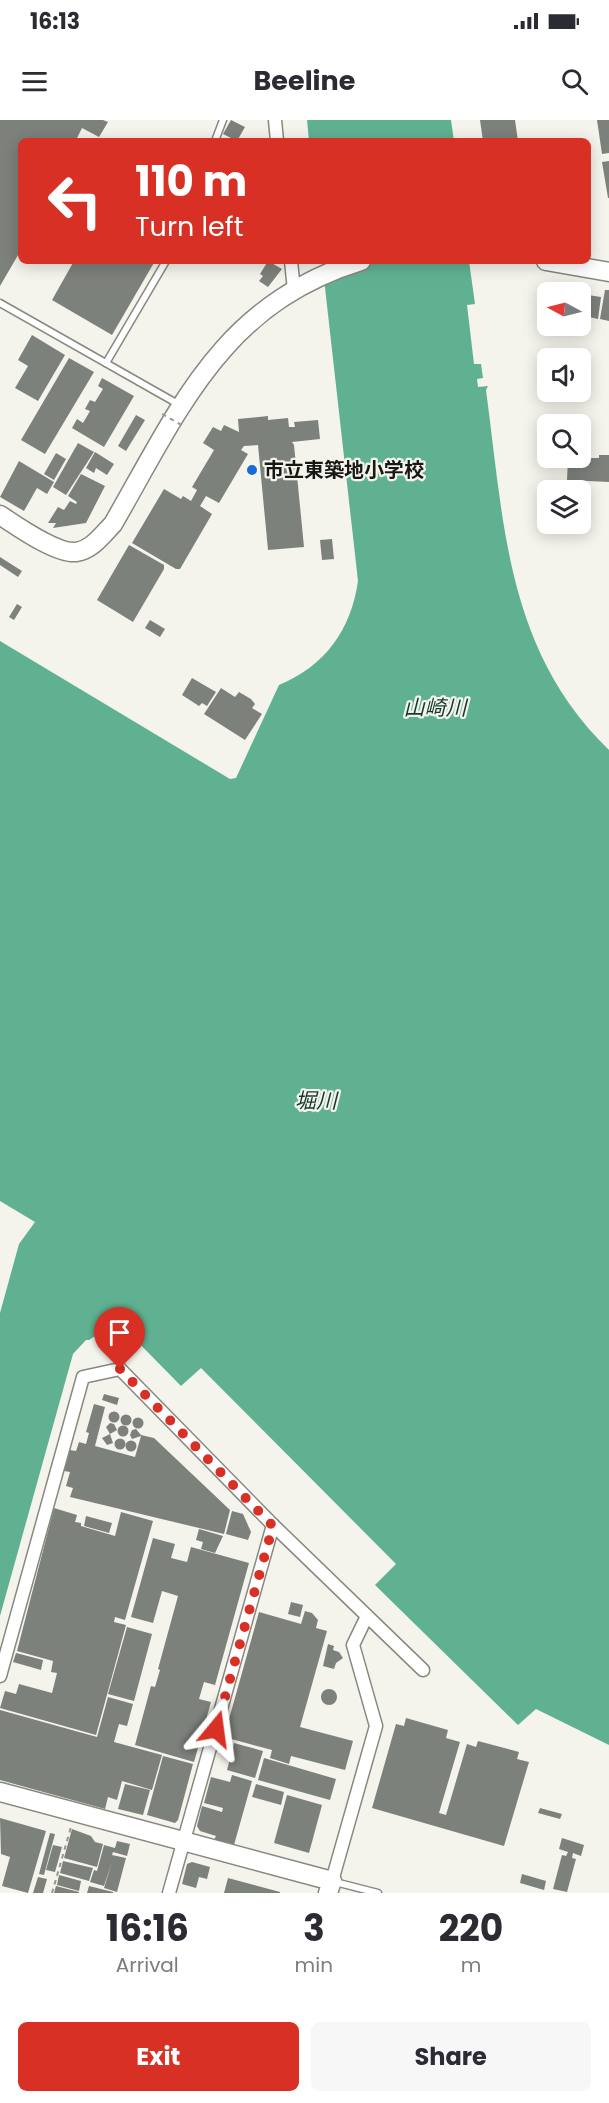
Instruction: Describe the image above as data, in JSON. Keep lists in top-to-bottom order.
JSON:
{
  "water": ["山崎川", "堀川"],
  "places": ["市立東築地小学校"],
  "north": "left",
  "page": {
    "status": "16:13",
    "header": "Beeline",
    "turn": ["110 m", "Turn left"],
    "eta": [
      "16:16",
      "Arrival",
      "3",
      "min",
      "220",
      "m"
    ],
    "buttons": ["Exit", "Share"]
  }
}
